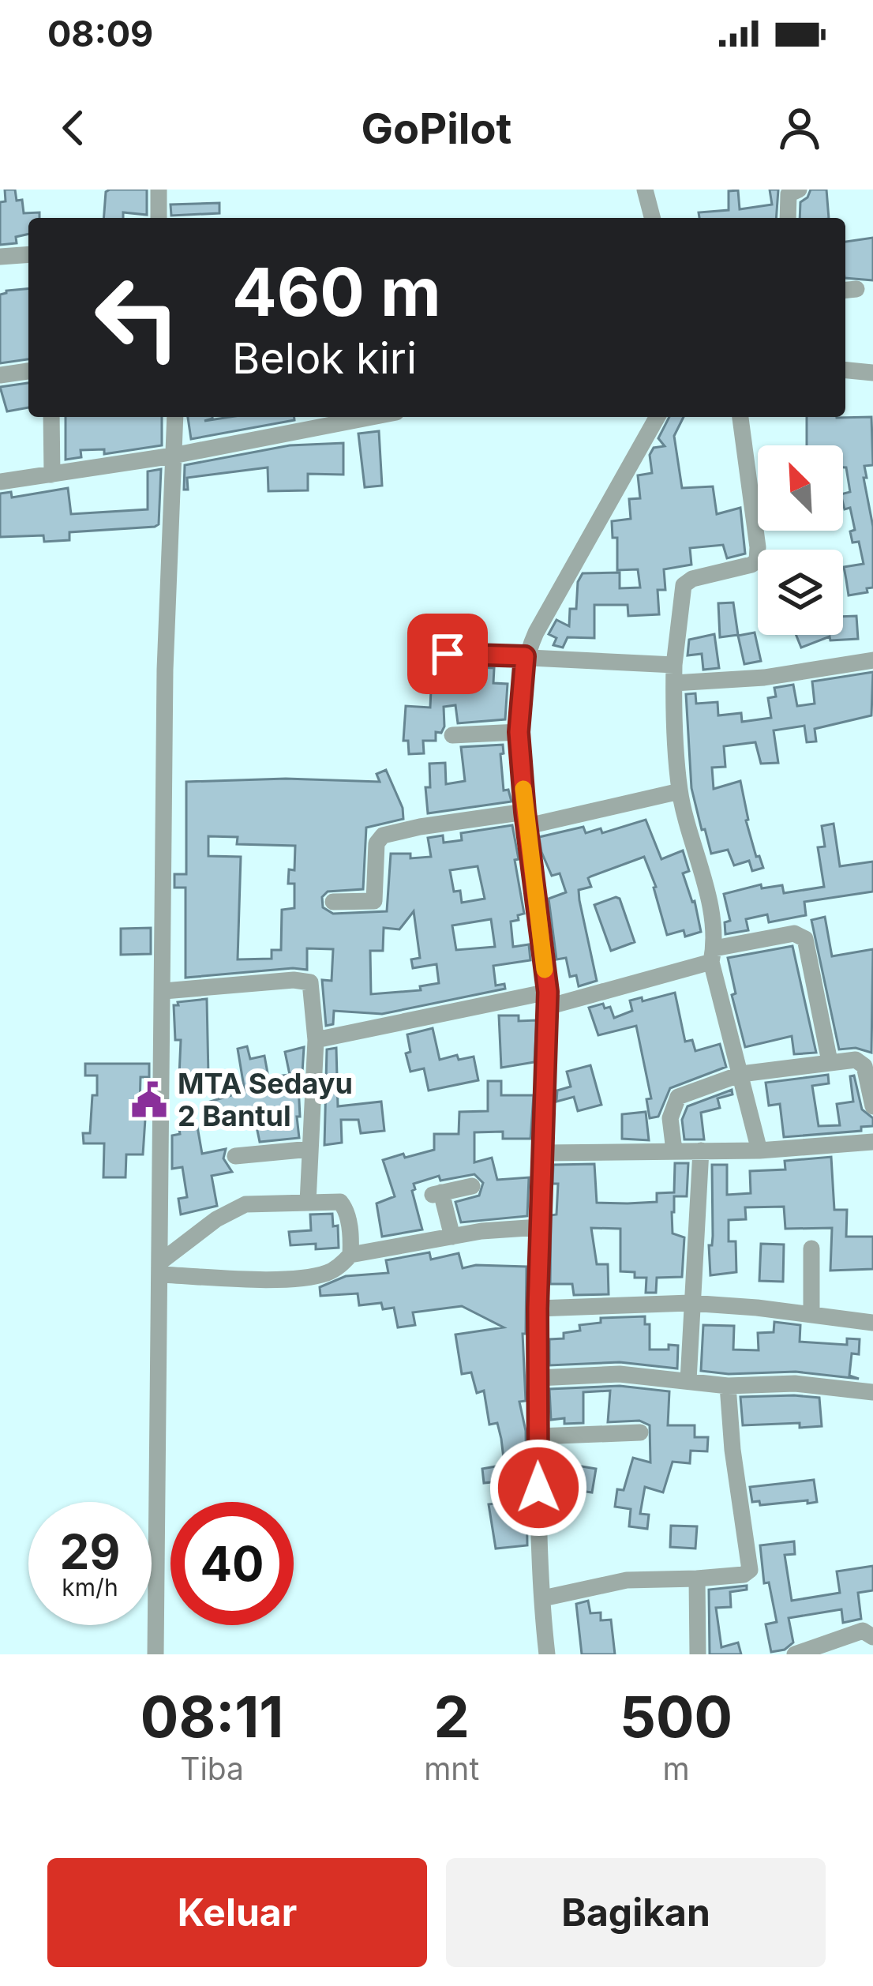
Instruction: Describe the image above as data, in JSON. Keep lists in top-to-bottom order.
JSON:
{
  "places": {
    "public building": ["MTA Sedayu 2 Bantul"]
  },
  "north": "top left",
  "page": {
    "status": "08:09",
    "header": "GoPilot",
    "turn": ["460 m", "Belok kiri"],
    "speed": "29 km/h",
    "limit": "40",
    "eta": [
      "08:11",
      "Tiba",
      "2",
      "mnt",
      "500",
      "m"
    ],
    "buttons": ["Keluar", "Bagikan"]
  }
}
